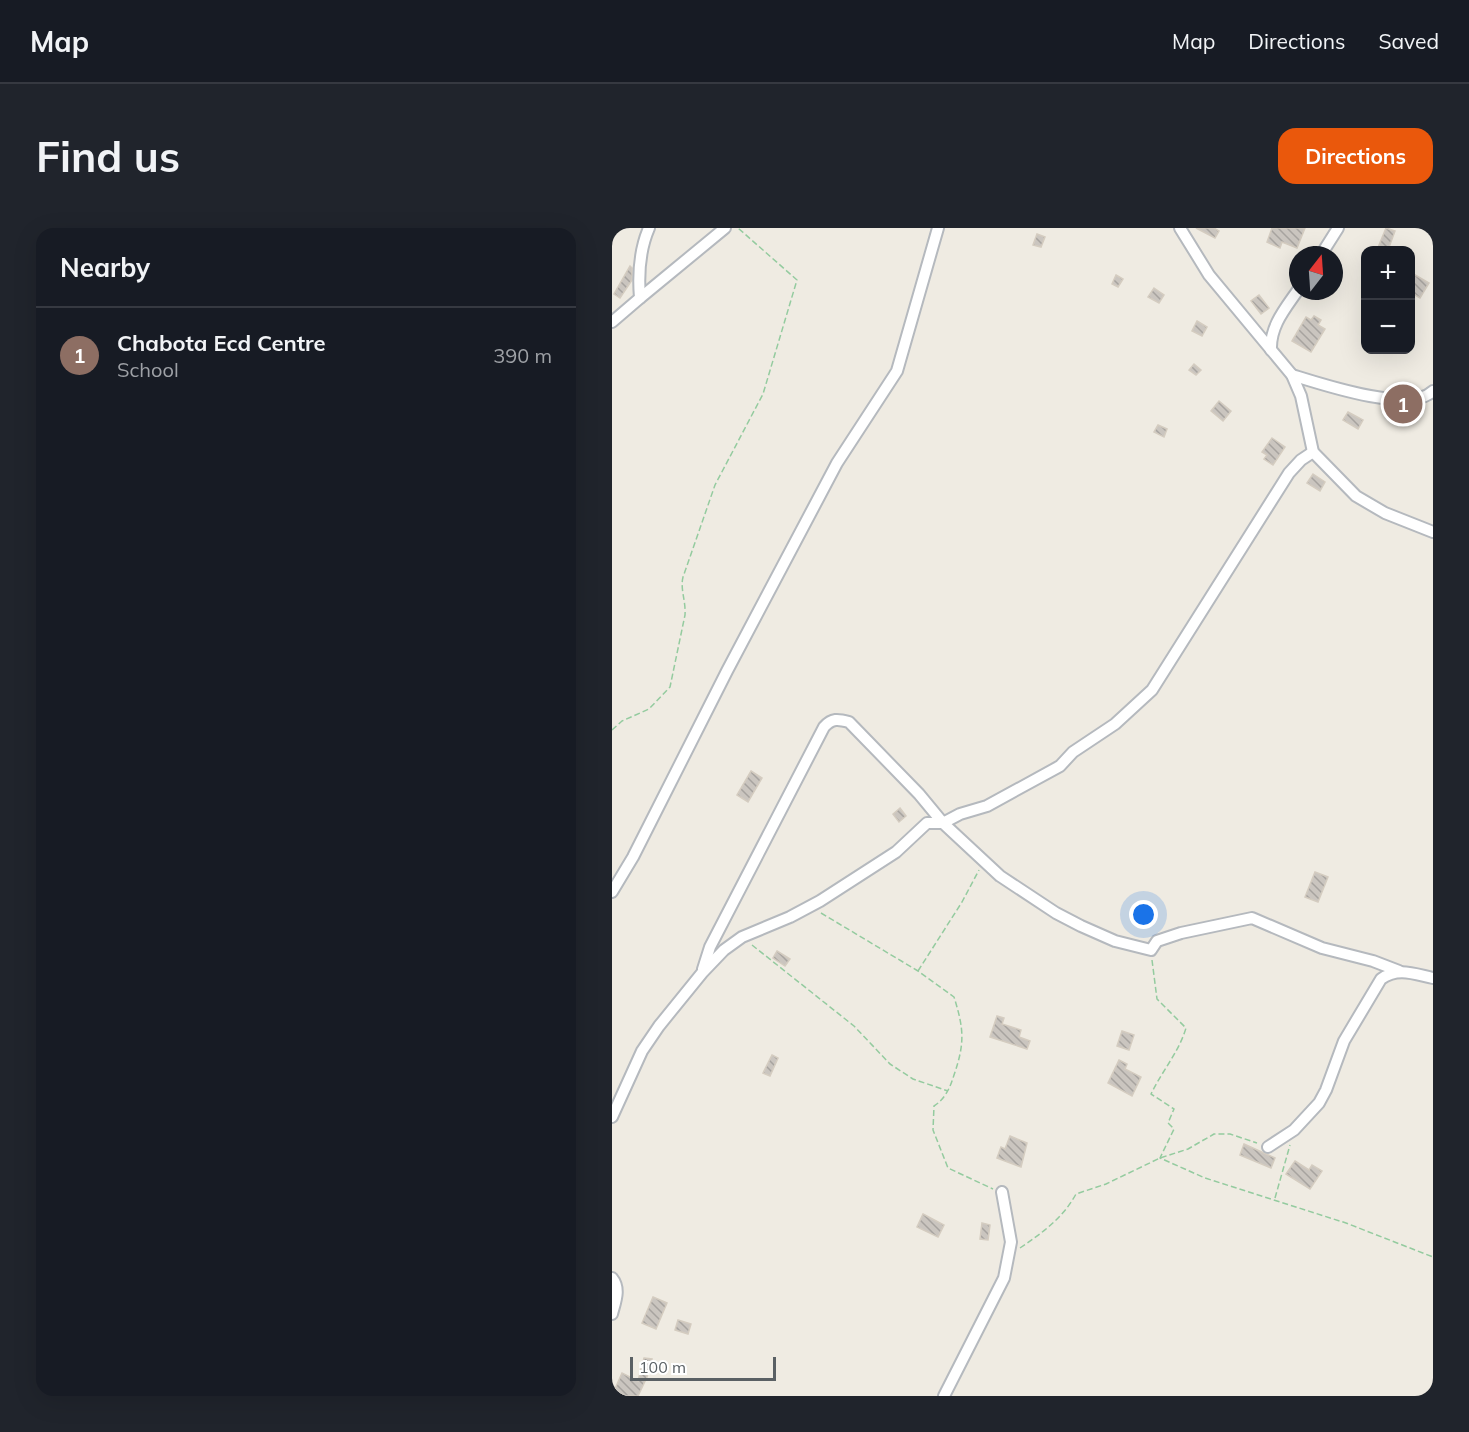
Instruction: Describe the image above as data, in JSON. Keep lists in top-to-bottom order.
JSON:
{
  "scale_bar": "100 m",
  "north": "top",
  "page": {
    "header": "Map",
    "nav": ["Map", "Directions", "Saved"],
    "buttons": "Directions",
    "title": "Find us",
    "heading": "Nearby",
    "map_buttons": ["+", "−"],
    "list": [
      {
        "mark": "1",
        "name": "Chabota Ecd Centre",
        "note": "School",
        "value": "390 m"
      }
    ],
    "pins": "1",
    "scale": "100 m"
  }
}
